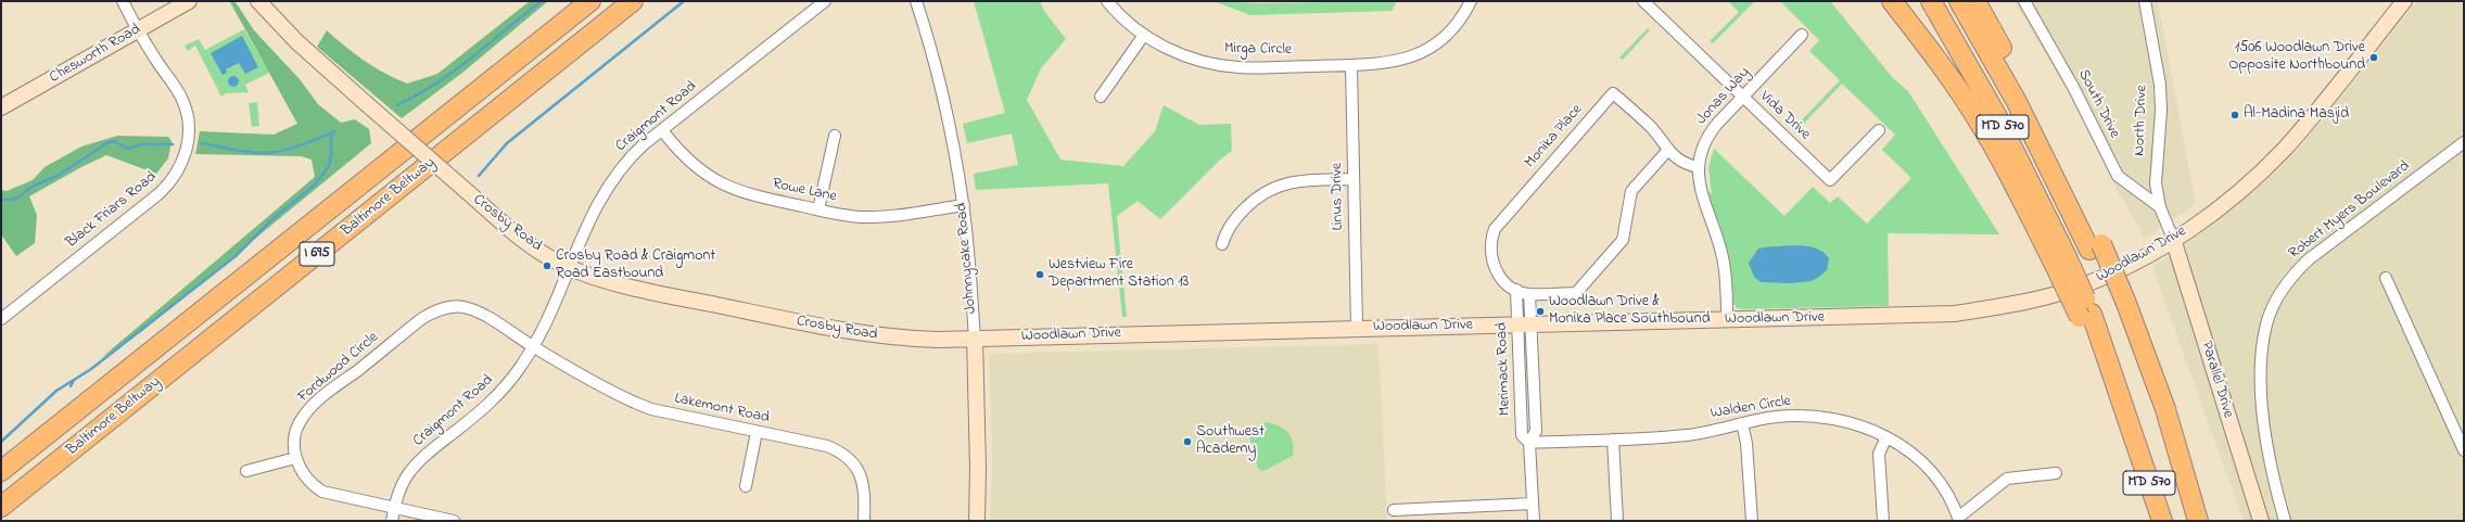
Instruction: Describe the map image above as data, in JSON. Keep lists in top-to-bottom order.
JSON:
{
  "streets": {
    "highway": ["MD 570", "Baltimore Beltway", "I 695"],
    "main road": [
      "Chesworth Road",
      "Crosby Road",
      "Woodlawn Drive",
      "Johnnycake Road",
      "Parallel Drive"
    ],
    "street": [
      "Mirga Circle",
      "Jonas Way",
      "South Drive",
      "Vida Drive",
      "Craigmont Road",
      "North Drive",
      "Monika Place",
      "Rowe Lane",
      "Linus Drive",
      "Black Friars Road",
      "Robert Myers Boulevard",
      "Fordwood Circle",
      "Merimack Road",
      "Walden Circle",
      "Lakemont Road"
    ]
  },
  "crossings": [
    ["Mirga Circle", "Linus Drive"],
    ["Chesworth Road", "Black Friars Road"],
    ["Jonas Way", "Vida Drive"],
    ["Jonas Way", "Monika Place"],
    ["Jonas Way", "Woodlawn Drive"],
    ["South Drive", "North Drive"],
    ["Craigmont Road", "Rowe Lane"],
    ["Craigmont Road", "Crosby Road"],
    ["Craigmont Road", "Fordwood Circle"],
    ["Craigmont Road", "Lakemont Road"],
    ["North Drive", "Woodlawn Drive"],
    ["North Drive", "Parallel Drive"],
    ["Monika Place", "Merimack Road"],
    ["Rowe Lane", "Johnnycake Road"],
    ["Linus Drive", "Woodlawn Drive"],
    ["Crosby Road", "Woodlawn Drive"],
    ["Crosby Road", "Johnnycake Road"],
    ["Woodlawn Drive", "Johnnycake Road"],
    ["Woodlawn Drive", "Merimack Road"],
    ["Woodlawn Drive", "Parallel Drive"],
    ["Fordwood Circle", "Lakemont Road"],
    ["Merimack Road", "Walden Circle"]
  ],
  "places": [
    "1506 Woodlawn Drive Opposite Northbound",
    "Al-Madina Masjid",
    "Crosby Road & Craigmont Road Eastbound",
    "Westview Fire Department Station 13",
    "Woodlawn Drive & Monika Place Southbound",
    "Southwest Academy"
  ]
}
